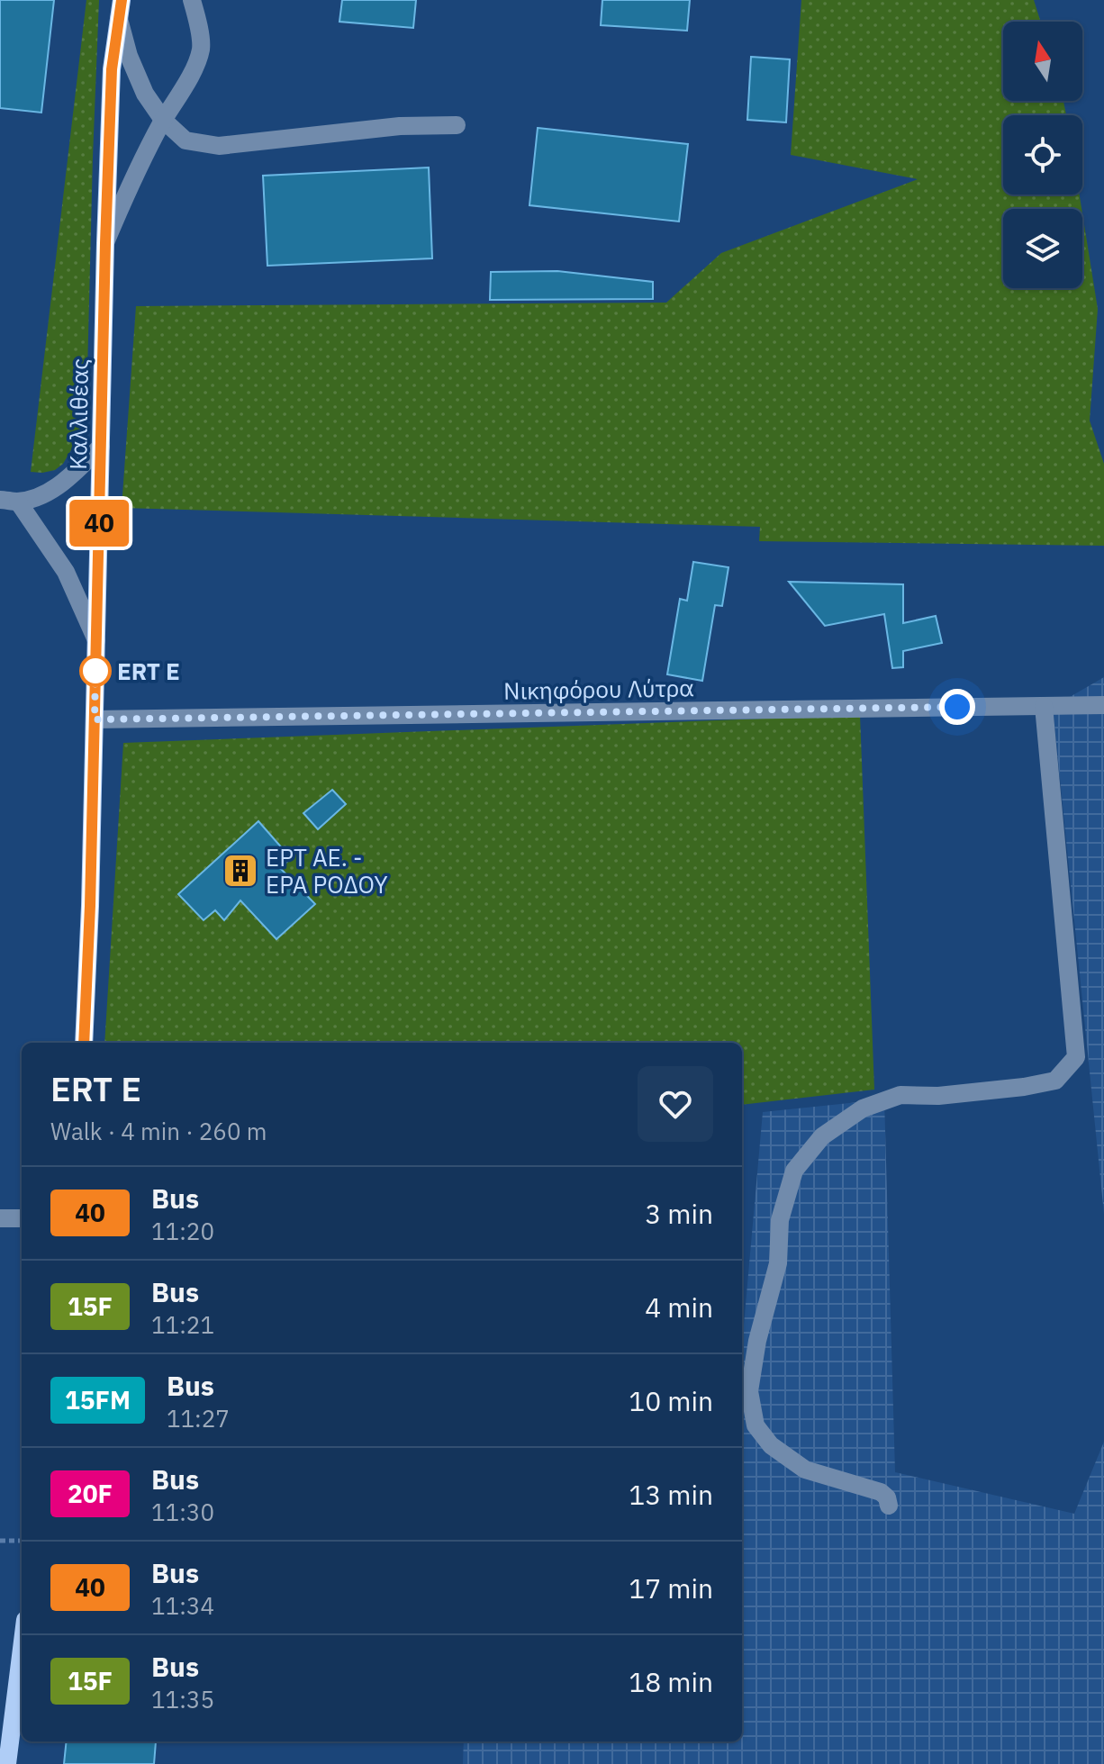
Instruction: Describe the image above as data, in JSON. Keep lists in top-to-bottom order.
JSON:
{
  "streets": {
    "main road": ["Καλλιθέας"],
    "street": ["Νικηφόρου Λύτρα"]
  },
  "crossings": [
    ["Καλλιθέας", "Νικηφόρου Λύτρα"]
  ],
  "places": {
    "other": ["ERT E"],
    "building": ["ΕΡΤ ΑΕ. - ΕΡΑ ΡΟΔΟΥ"]
  },
  "lines": ["bus line 40"],
  "north": "top",
  "page": {
    "on_map": "40",
    "heading": ["ERT E", "Walk · 4 min · 260 m"],
    "list": [
      {
        "mark": "40",
        "name": "Bus",
        "note": "11:20",
        "value": "3 min"
      },
      {
        "mark": "15F",
        "name": "Bus",
        "note": "11:21",
        "value": "4 min"
      },
      {
        "mark": "15FM",
        "name": "Bus",
        "note": "11:27",
        "value": "10 min"
      },
      {
        "mark": "20F",
        "name": "Bus",
        "note": "11:30",
        "value": "13 min"
      },
      {
        "mark": "40",
        "name": "Bus",
        "note": "11:34",
        "value": "17 min"
      },
      {
        "mark": "15F",
        "name": "Bus",
        "note": "11:35",
        "value": "18 min"
      }
    ]
  }
}
